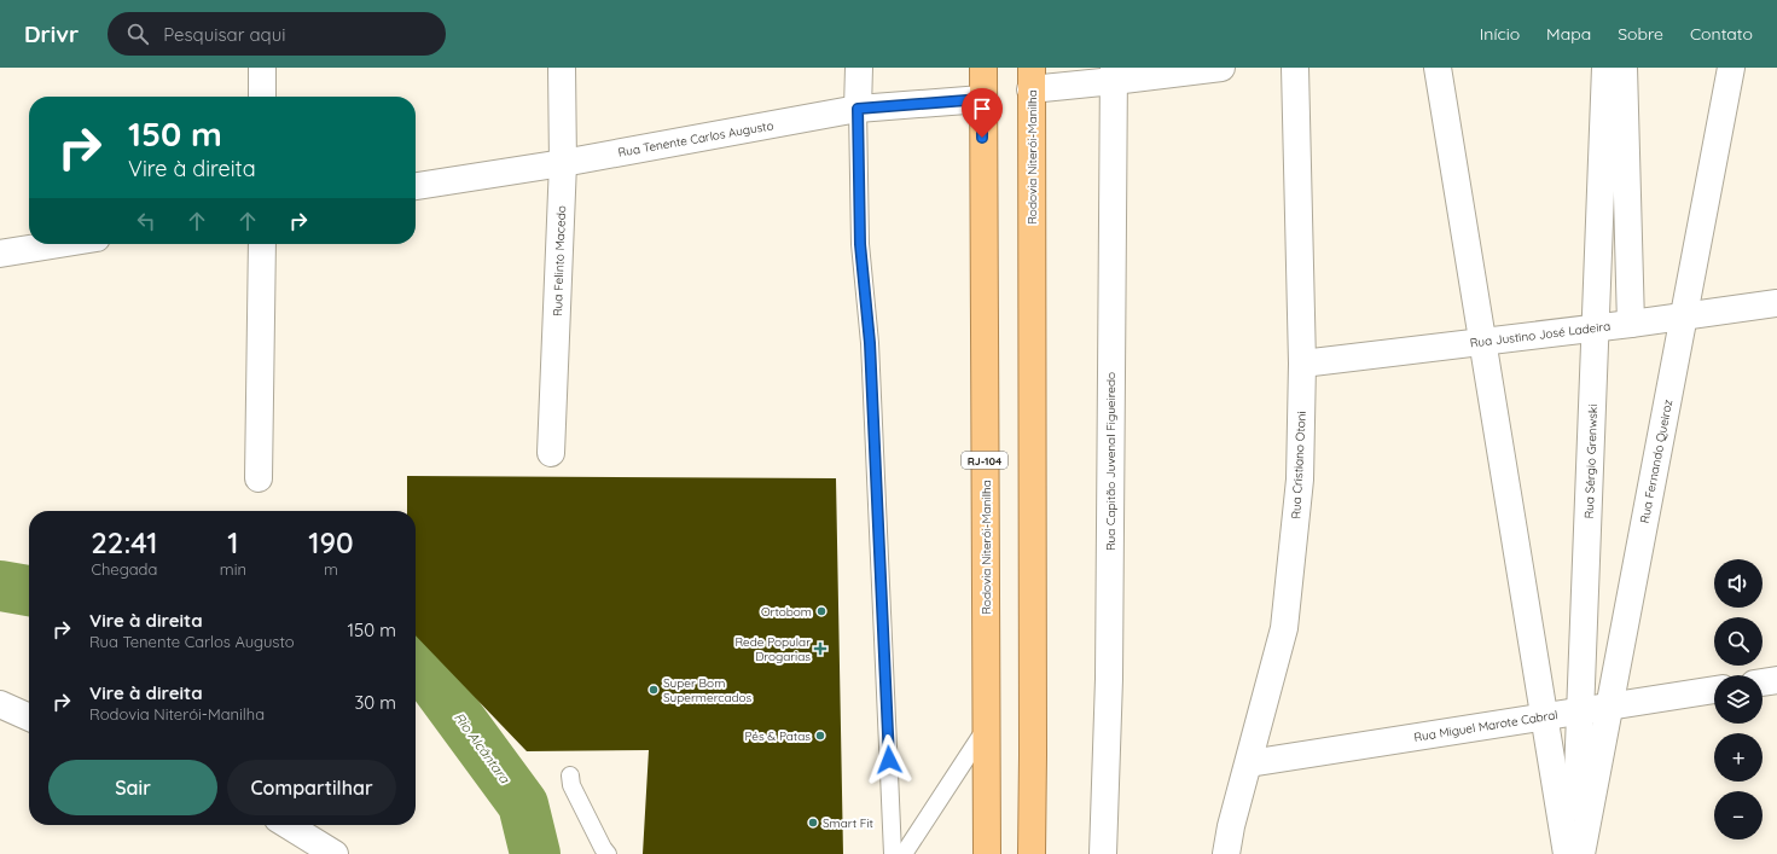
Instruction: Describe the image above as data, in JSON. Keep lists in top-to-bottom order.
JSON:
{
  "streets": {
    "highway": ["Rodovia Niterói-Manilha", "RJ-104"],
    "street": [
      "Rua Tenente Carlos Augusto",
      "Rua Felinto Macedo",
      "Rua Justino José Ladeira",
      "Rua Capitão Juvenal Figueiredo",
      "Rua Sérgio Grenwski",
      "Rua Fernando Queiroz",
      "Rua Cristiano Otoni",
      "Rua Miguel Marote Cabral"
    ]
  },
  "crossings": [
    ["Rua Tenente Carlos Augusto", "Rodovia Niterói-Manilha"],
    ["Rua Tenente Carlos Augusto", "Rua Felinto Macedo"],
    ["Rua Justino José Ladeira", "Rua Cristiano Otoni"],
    ["Rua Cristiano Otoni", "Rua Miguel Marote Cabral"]
  ],
  "water": ["Rio Alcântara"],
  "places": {
    "other": [
      "Ortobom",
      "Super Bom Supermercados",
      "Pés & Patas",
      "Smart Fit"
    ],
    "health": ["Rede Popular Drogarias"]
  },
  "page": {
    "header": "Drivr",
    "search": "Pesquisar aqui",
    "nav": [
      "Início",
      "Mapa",
      "Sobre",
      "Contato"
    ],
    "turn": ["150 m", "Vire à direita"],
    "eta": [
      "22:41",
      "Chegada",
      "1",
      "min",
      "190",
      "m"
    ],
    "map_buttons": ["+", "−"],
    "list": [
      {
        "name": "Vire à direita",
        "note": "Rua Tenente Carlos Augusto",
        "value": "150 m"
      },
      {
        "name": "Vire à direita",
        "note": "Rodovia Niterói-Manilha",
        "value": "30 m"
      }
    ],
    "buttons": ["Sair", "Compartilhar"]
  }
}
